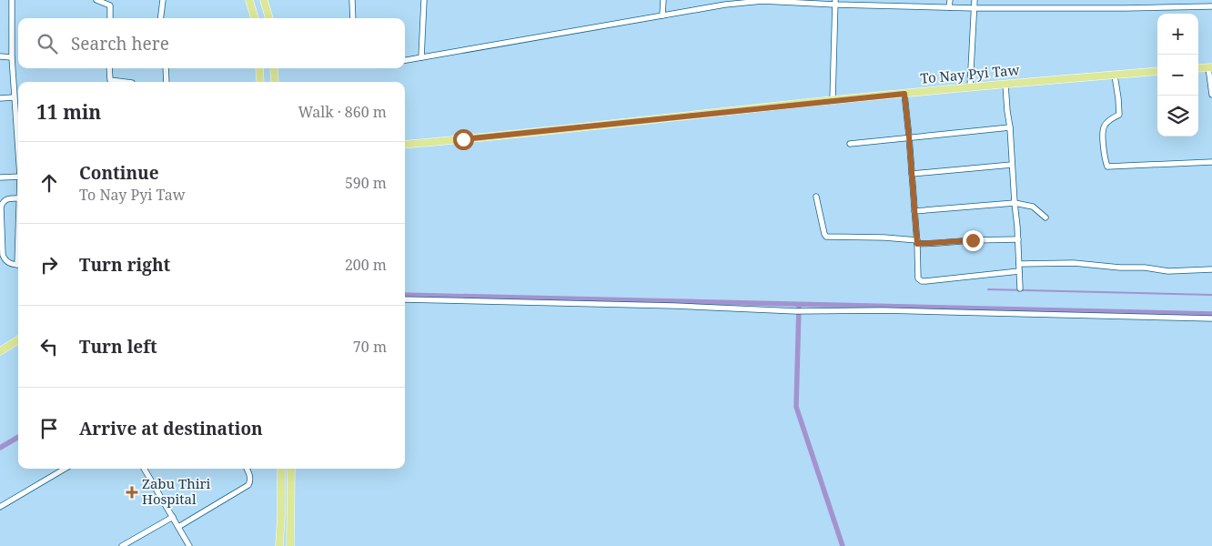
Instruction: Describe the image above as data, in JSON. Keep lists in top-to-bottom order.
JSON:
{
  "streets": {
    "main road": ["To Nay Pyi Taw"]
  },
  "places": {
    "health": ["Zabu Thiri Hospital"]
  },
  "page": {
    "map_buttons": ["+", "−"],
    "search": "Search here",
    "heading": ["11 min", "Walk · 860 m"],
    "list": [
      ["Continue", "To Nay Pyi Taw", "590 m"],
      ["Turn right", "200 m"],
      ["Turn left", "70 m"],
      "Arrive at destination"
    ]
  }
}
